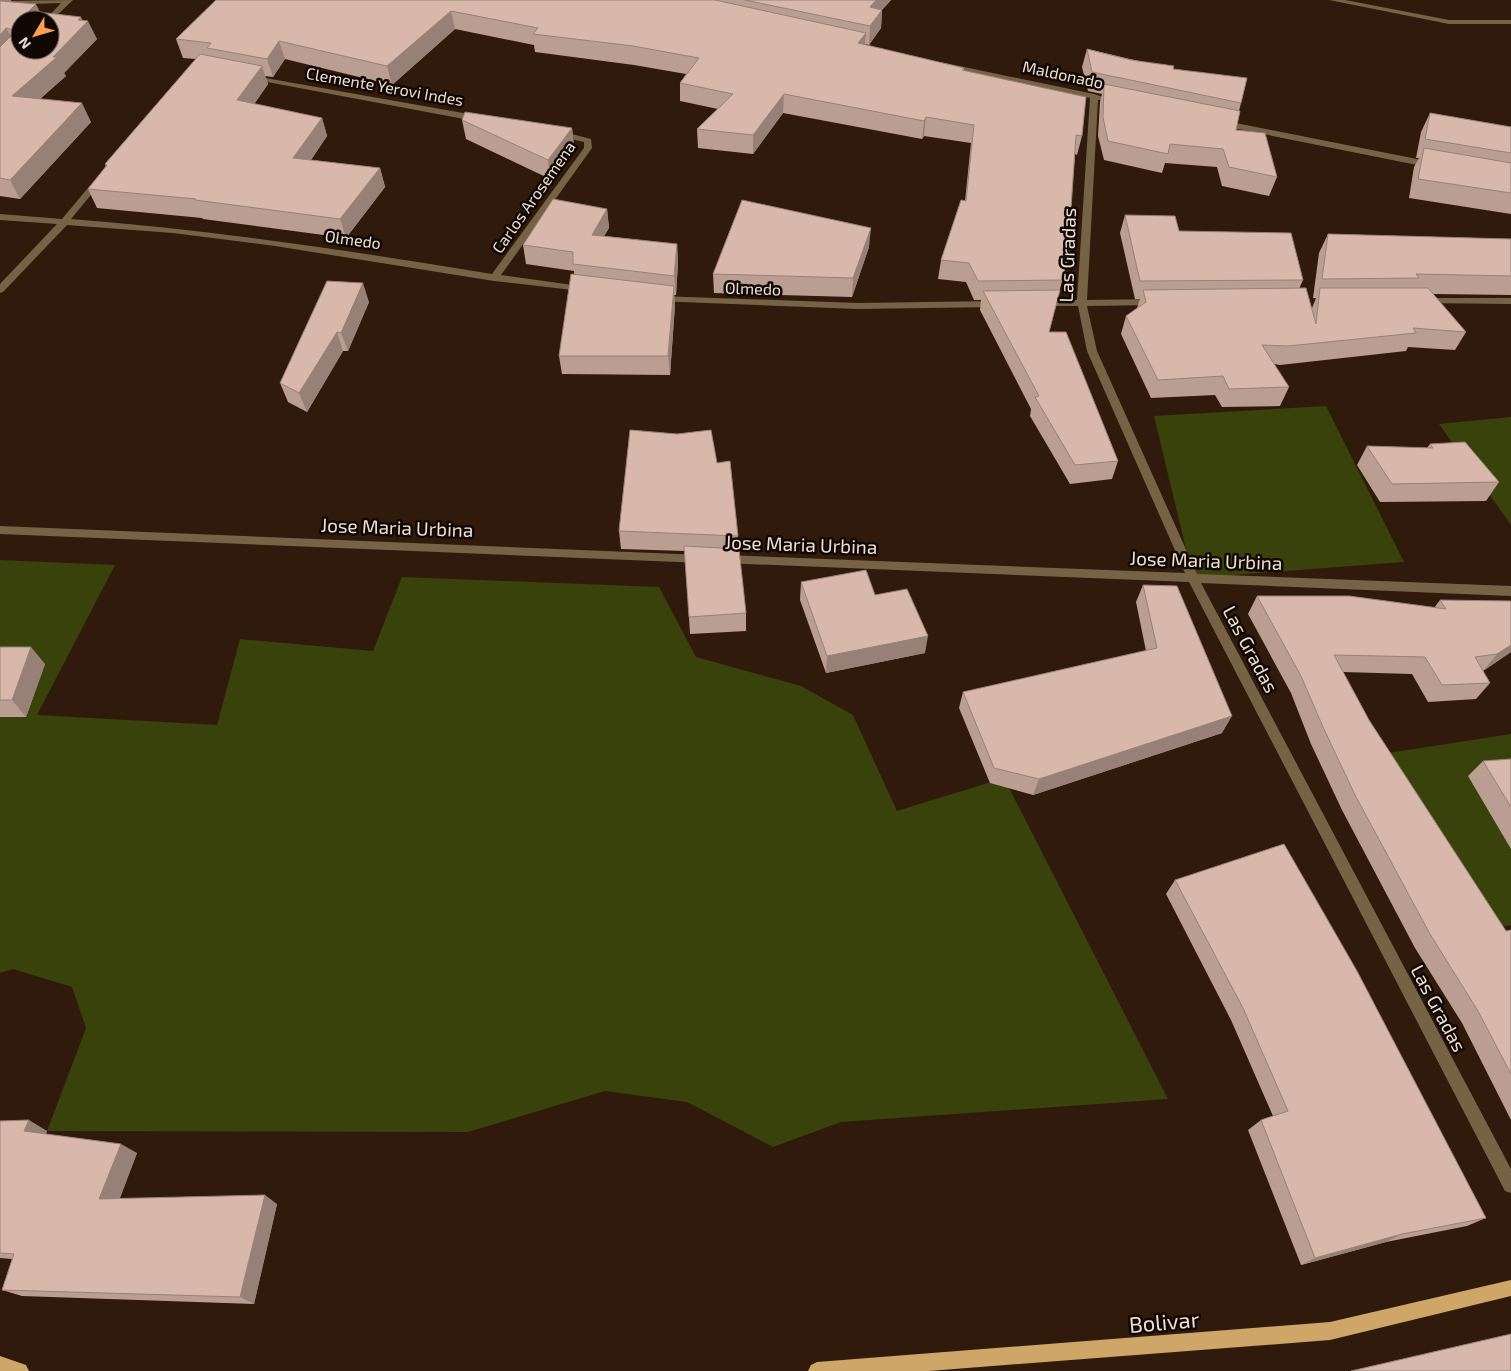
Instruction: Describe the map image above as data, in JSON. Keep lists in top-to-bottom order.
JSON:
{
  "streets": {
    "main road": ["Bolivar"],
    "street": [
      "Maldonado",
      "Clemente Yerovi Indes",
      "Carlos Arosemena",
      "Olmedo",
      "Las Gradas",
      "Jose Maria Urbina"
    ]
  },
  "crossings": [
    ["Maldonado", "Las Gradas"],
    ["Carlos Arosemena", "Olmedo"],
    ["Las Gradas", "Jose Maria Urbina"]
  ],
  "north": "bottom left"
}
